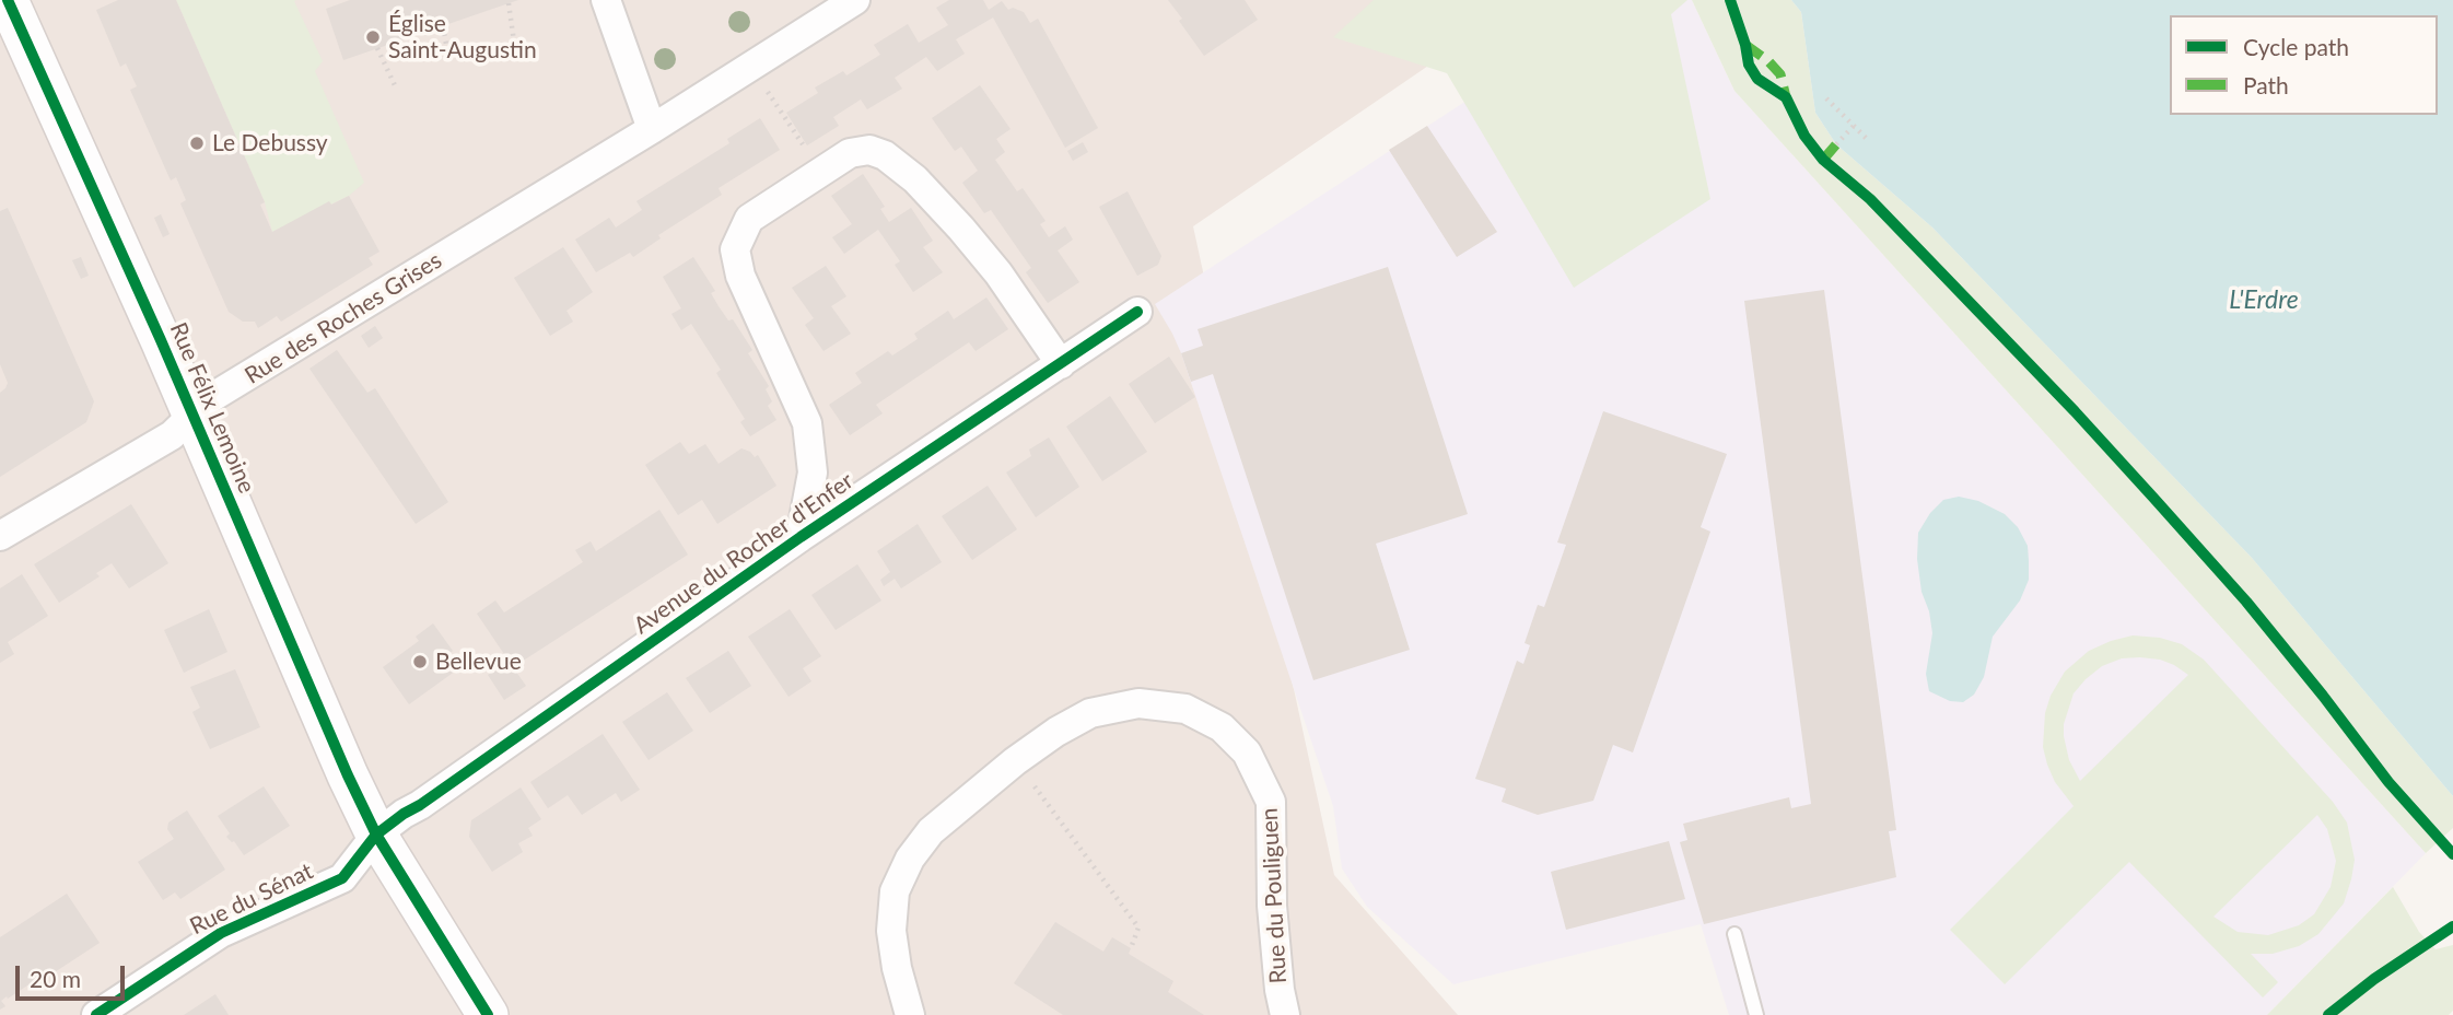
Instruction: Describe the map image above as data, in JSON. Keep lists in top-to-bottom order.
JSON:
{
  "streets": {
    "street": [
      "Rue des Roches Grises",
      "Rue Félix Lemoine",
      "Avenue du Rocher d'Enfer",
      "Rue du Pouliguen",
      "Rue du Sénat"
    ]
  },
  "crossings": [
    ["Rue des Roches Grises", "Rue Félix Lemoine"],
    ["Rue Félix Lemoine", "Avenue du Rocher d'Enfer"],
    ["Rue Félix Lemoine", "Rue du Sénat"],
    ["Avenue du Rocher d'Enfer", "Rue du Sénat"]
  ],
  "water": ["L'Erdre"],
  "places": ["Église Saint-Augustin", "Le Debussy", "Bellevue"],
  "legend": ["Cycle path", "Path"],
  "scale_bar": "20 m"
}
